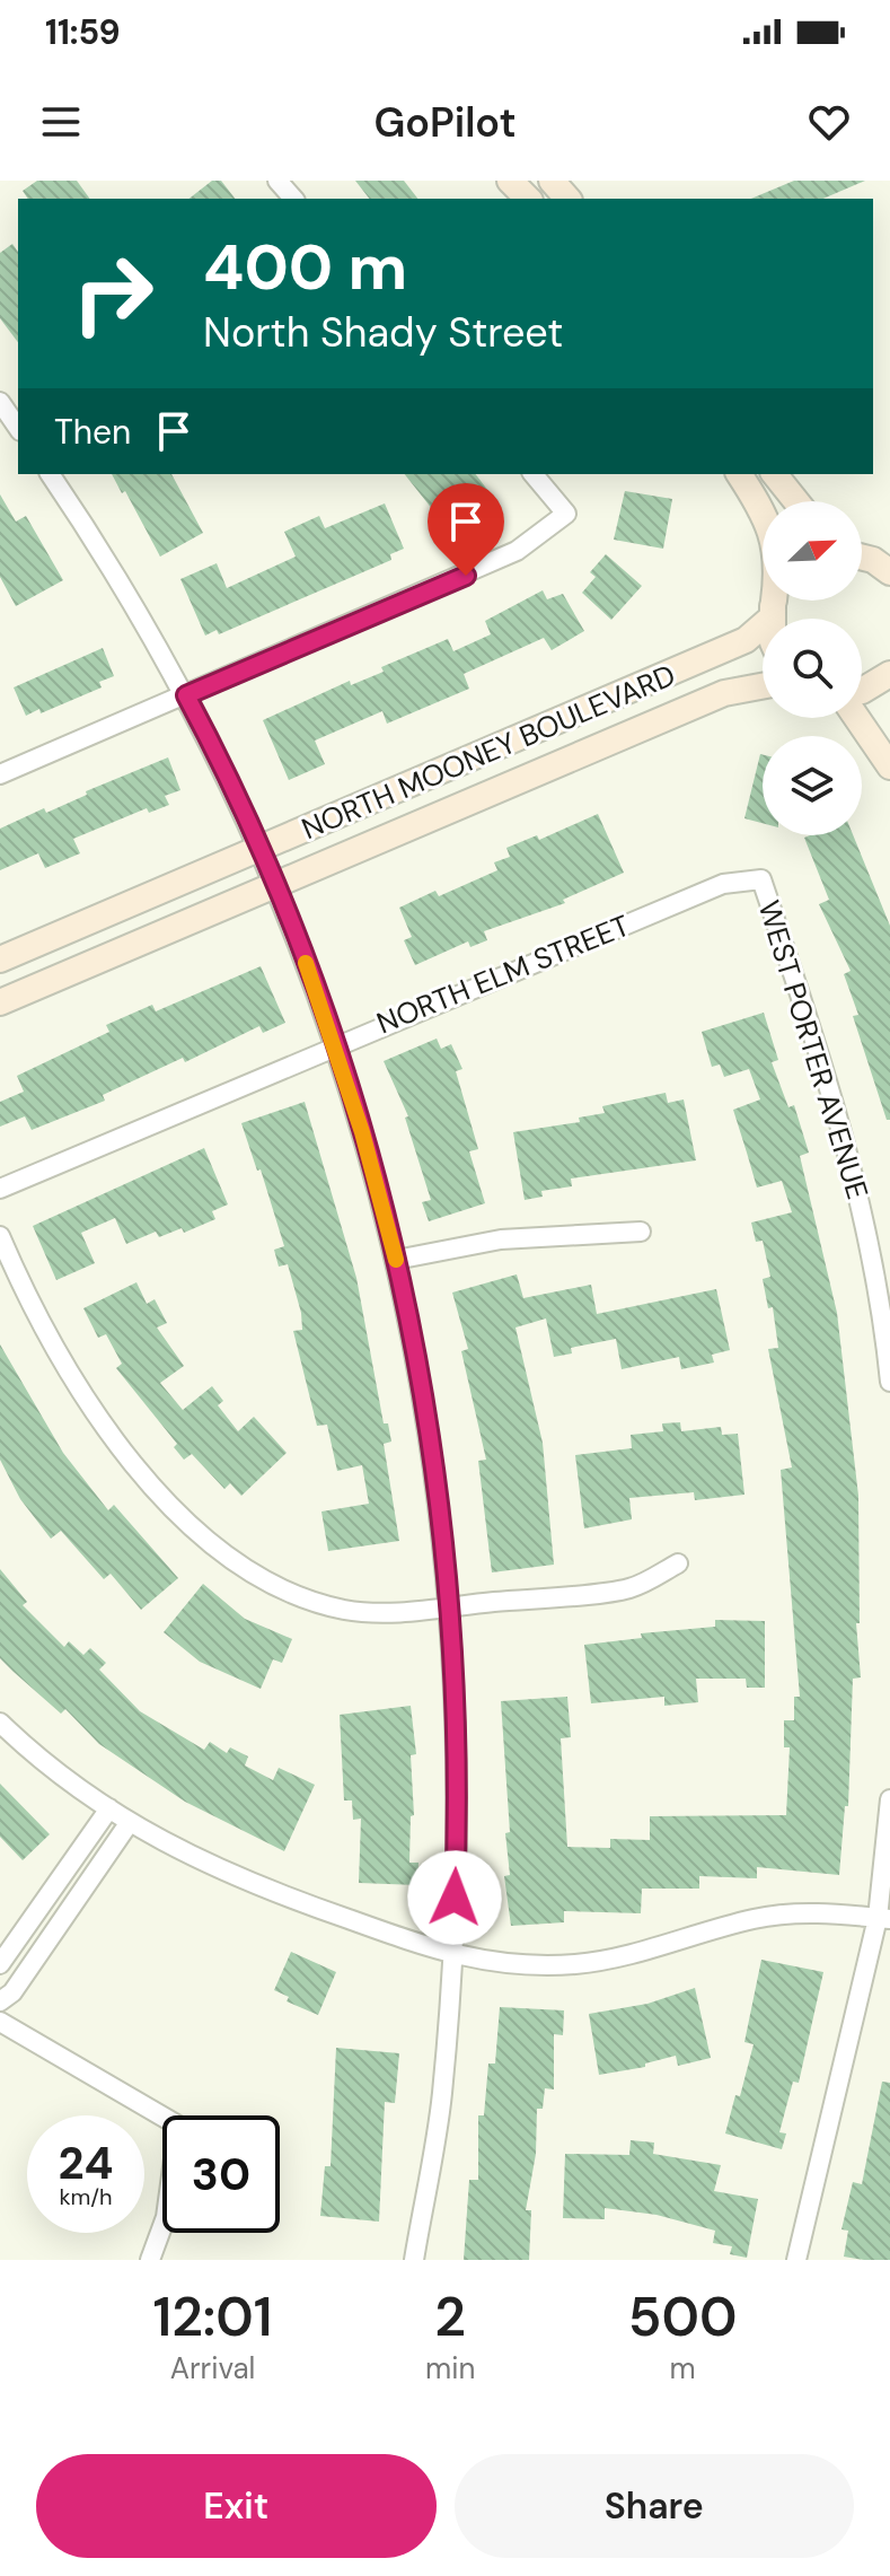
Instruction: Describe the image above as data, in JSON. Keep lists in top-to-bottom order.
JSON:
{
  "streets": {
    "street": ["NORTH MOONEY BOULEVARD", "NORTH ELM STREET", "WEST PORTER AVENUE"]
  },
  "crossings": [
    ["NORTH ELM STREET", "WEST PORTER AVENUE"]
  ],
  "north": "top right",
  "page": {
    "status": "11:59",
    "header": "GoPilot",
    "turn": ["400 m", "North Shady Street"],
    "then": "Then",
    "speed": "24 km/h",
    "limit": "30",
    "eta": [
      "12:01",
      "Arrival",
      "2",
      "min",
      "500",
      "m"
    ],
    "buttons": ["Exit", "Share"]
  }
}
